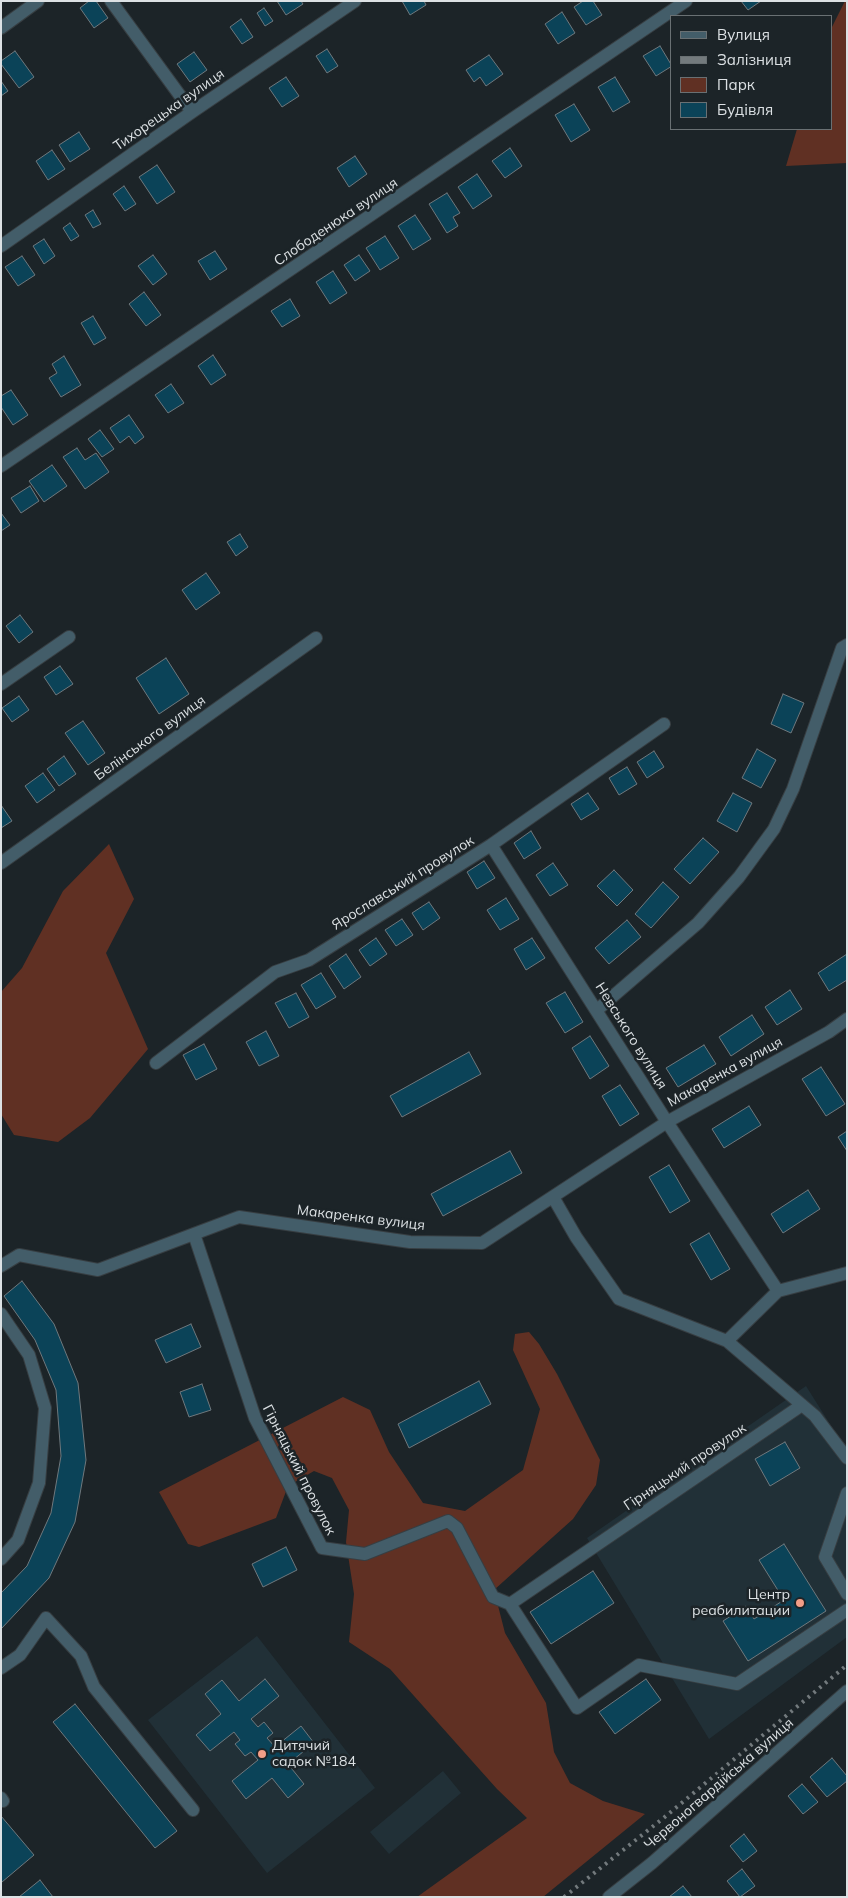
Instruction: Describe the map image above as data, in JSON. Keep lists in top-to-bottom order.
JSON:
{
  "streets": {
    "street": [
      "Тихорецька вулиця",
      "Слободенюка вулиця",
      "Белінського вулиця",
      "Ярославський провулок",
      "Невського вулиця",
      "Макаренка вулиця",
      "Гірняцький провулок",
      "Червоногвардійська вулиця"
    ]
  },
  "crossings": [
    ["Ярославський провулок", "Невського вулиця"],
    ["Невського вулиця", "Макаренка вулиця"],
    ["Макаренка вулиця", "Гірняцький провулок"]
  ],
  "places": ["Центр реабилитации", "Дитячий садок №184"],
  "legend": [
    "Вулиця",
    "Залізниця",
    "Парк",
    "Будівля"
  ]
}
